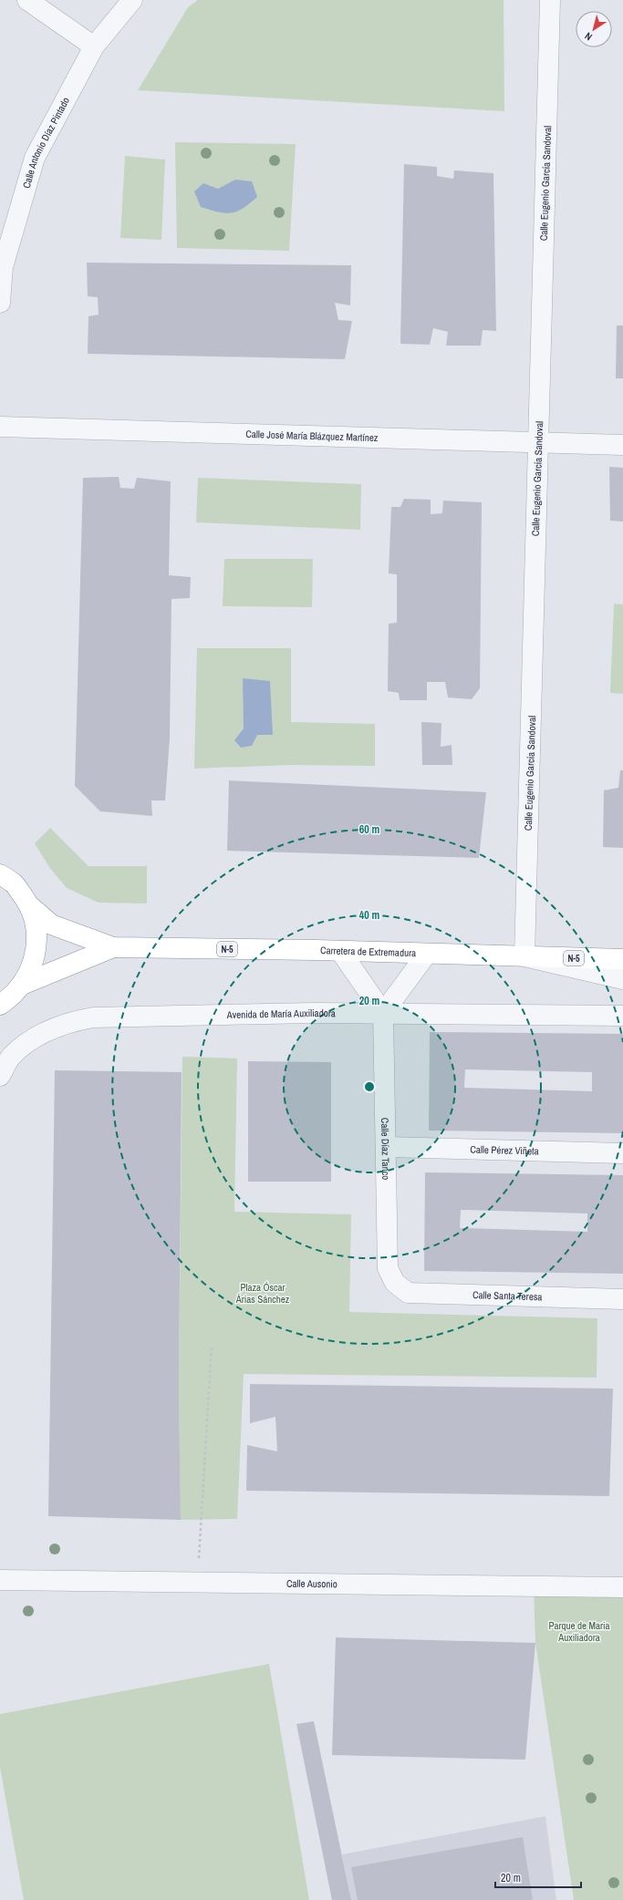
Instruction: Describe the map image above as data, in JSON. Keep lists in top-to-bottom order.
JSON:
{
  "streets": {
    "highway": ["N-5", "Carretera de Extremadura"],
    "street": [
      "Calle Antonio Díaz Pintado",
      "Calle Eugenio García Sandoval",
      "Calle José María Blázquez Martínez",
      "Avenida de María Auxiliadora",
      "Calle Díaz Tanco",
      "Calle Pérez Viñeta",
      "Calle Santa Teresa",
      "Calle Ausonio"
    ]
  },
  "crossings": [
    ["Calle Eugenio García Sandoval", "Calle José María Blázquez Martínez"],
    ["Calle Eugenio García Sandoval", "Carretera de Extremadura"],
    ["Avenida de María Auxiliadora", "Calle Díaz Tanco"],
    ["Calle Díaz Tanco", "Calle Pérez Viñeta"],
    ["Calle Díaz Tanco", "Calle Santa Teresa"]
  ],
  "parks": ["Plaza Óscar Árias Sánchez", "Parque de Maria Auxiliadora"],
  "scale_bar": "20 m",
  "north": "bottom left",
  "rings": ["60 m", "40 m", "20 m"]
}
